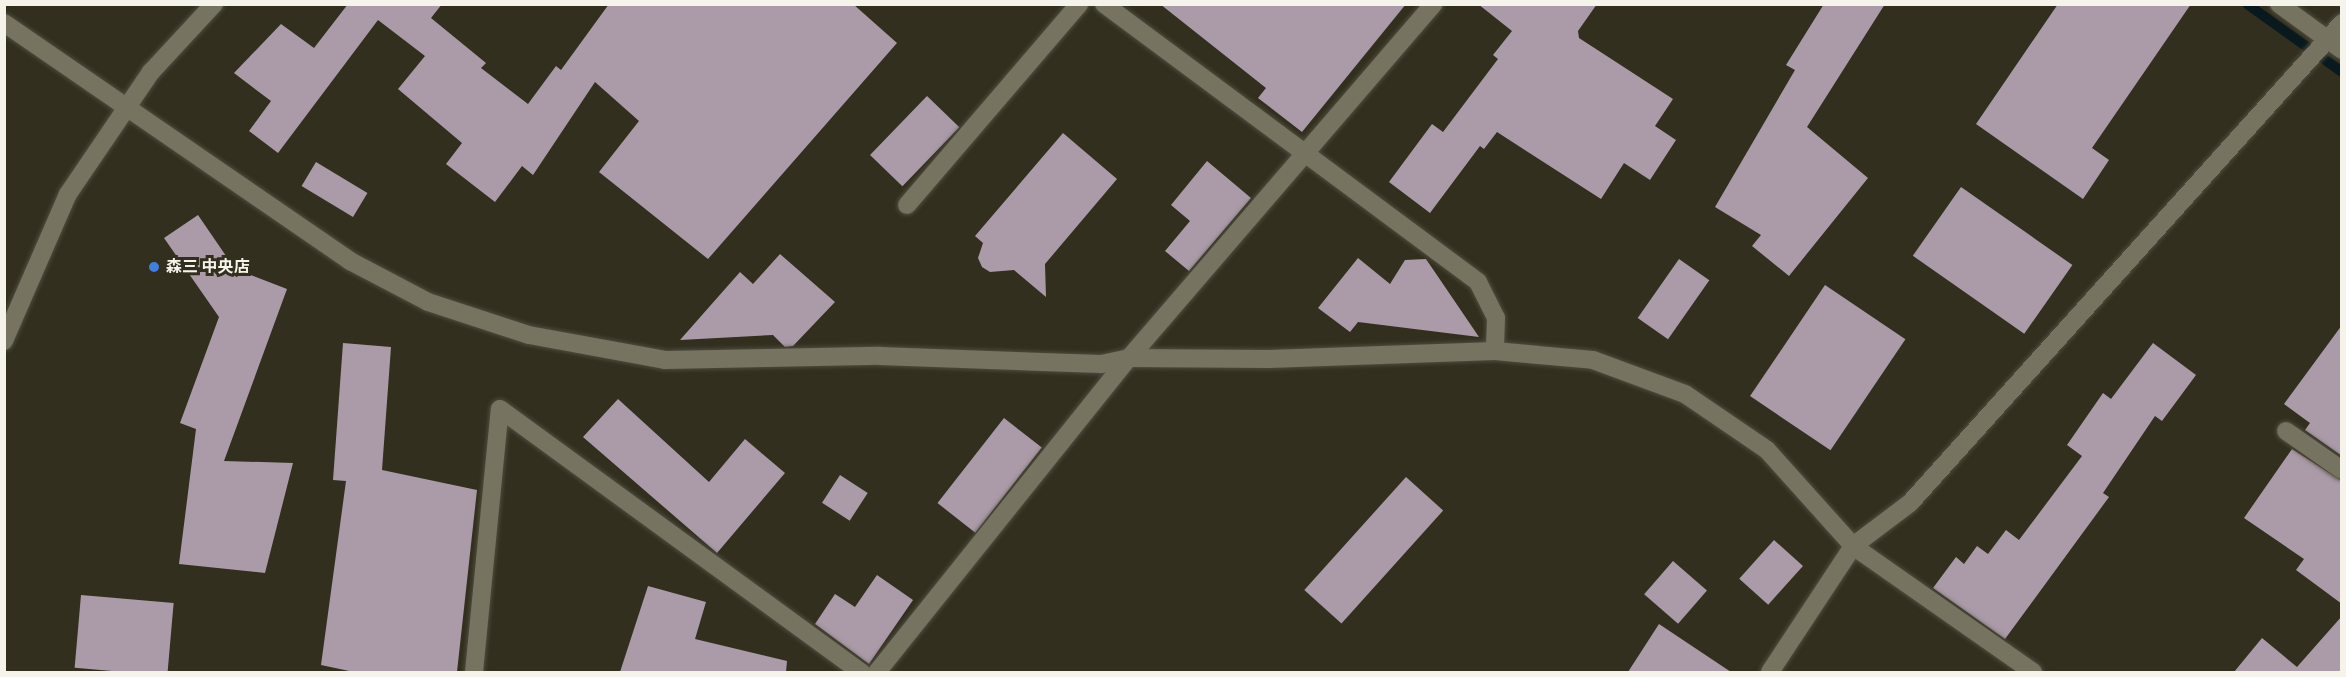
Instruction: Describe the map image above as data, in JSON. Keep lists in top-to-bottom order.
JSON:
{
  "places": ["森三 中央店"]
}
